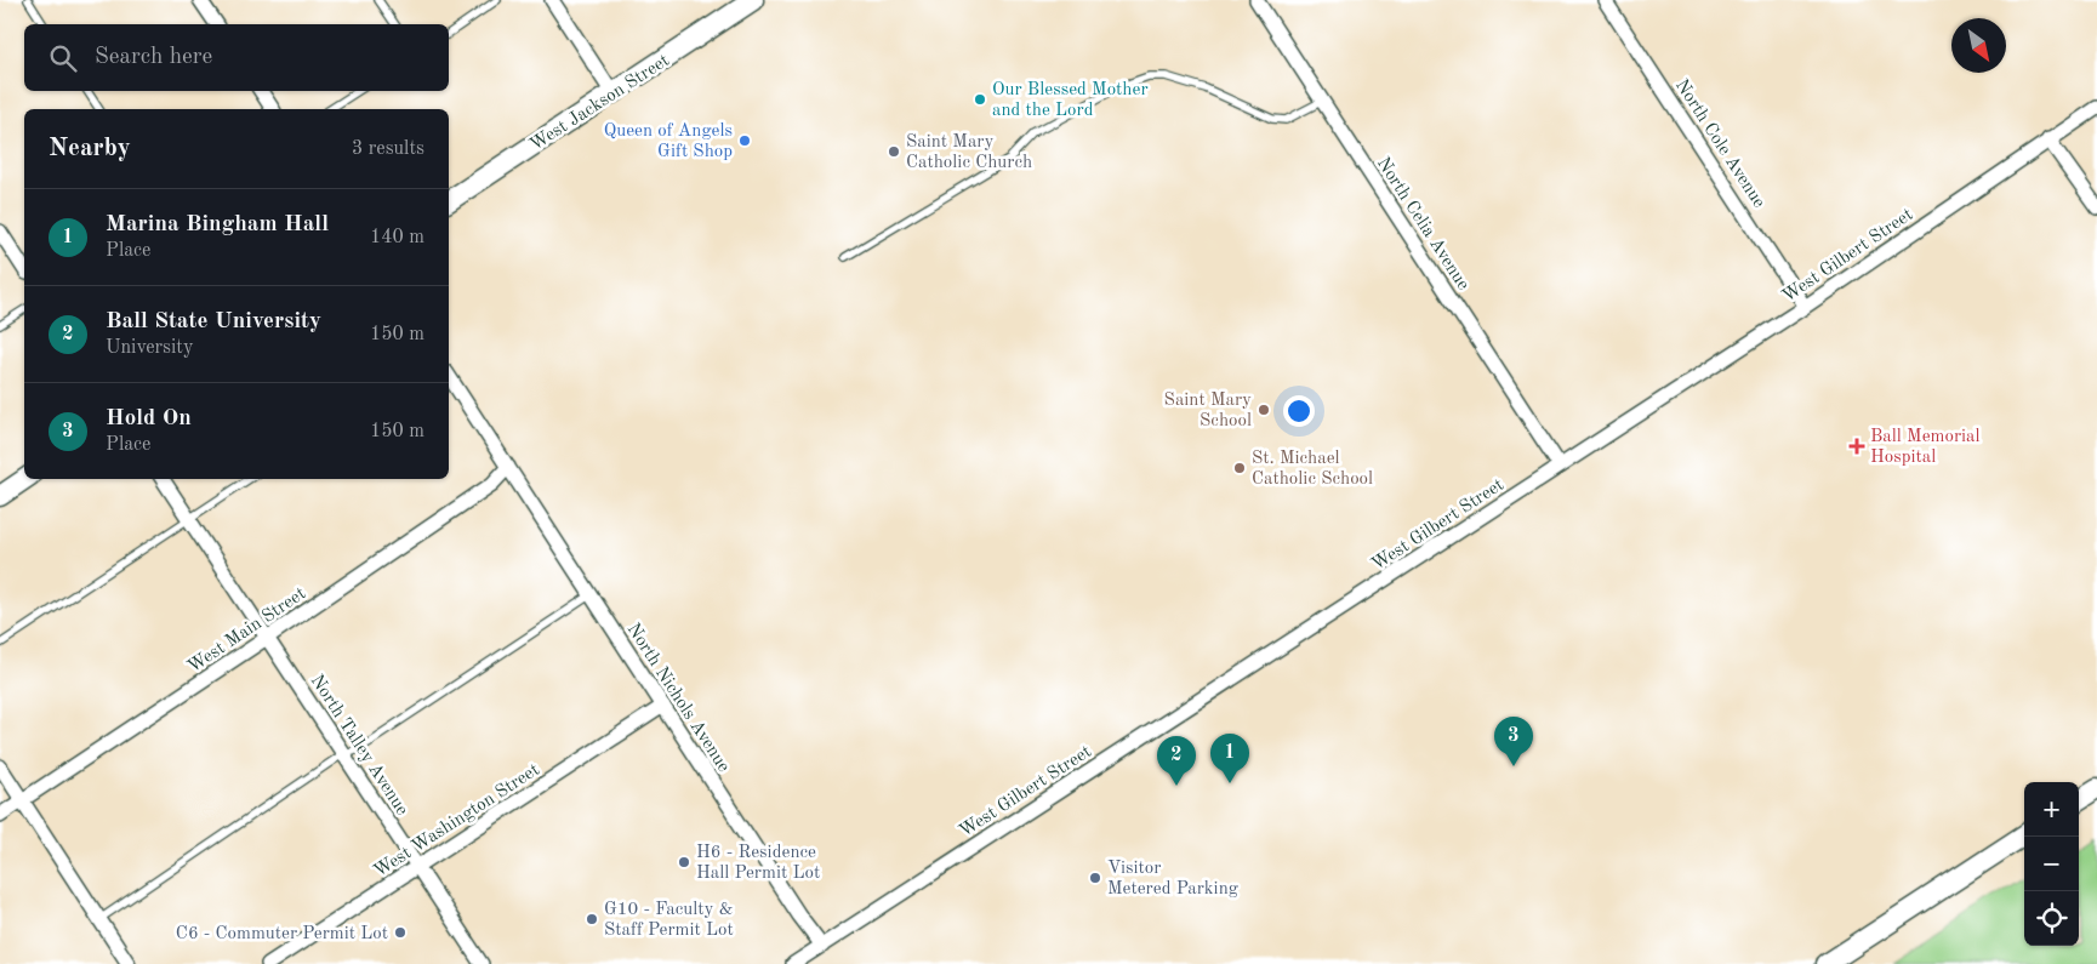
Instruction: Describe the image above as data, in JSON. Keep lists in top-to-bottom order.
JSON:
{
  "streets": {
    "main road": ["West Jackson Street"],
    "street": [
      "North Cole Avenue",
      "North Celia Avenue",
      "West Gilbert Street",
      "West Main Street",
      "North Nichols Avenue",
      "North Talley Avenue",
      "West Washington Street"
    ]
  },
  "crossings": [
    ["North Cole Avenue", "West Gilbert Street"],
    ["North Celia Avenue", "West Gilbert Street"],
    ["West Gilbert Street", "North Nichols Avenue"],
    ["West Main Street", "North Nichols Avenue"],
    ["West Main Street", "North Talley Avenue"],
    ["North Nichols Avenue", "West Washington Street"],
    ["North Talley Avenue", "West Washington Street"]
  ],
  "places": {
    "other": [
      "Our Blessed Mother and the Lord",
      "Queen of Angels Gift Shop",
      "Saint Mary Catholic Church",
      "Saint Mary School",
      "St. Michael Catholic School",
      "H6 - Residence Hall Permit Lot",
      "Visitor Metered Parking",
      "G10 - Faculty & Staff Permit Lot",
      "C6 - Commuter Permit Lot"
    ],
    "health": ["Ball Memorial Hospital"]
  },
  "north": "bottom right",
  "page": {
    "search": "Search here",
    "heading": ["Nearby", "3 results"],
    "list": [
      {
        "mark": "1",
        "name": "Marina Bingham Hall",
        "note": "Place",
        "value": "140 m"
      },
      {
        "mark": "2",
        "name": "Ball State University",
        "note": "University",
        "value": "150 m"
      },
      {
        "mark": "3",
        "name": "Hold On",
        "note": "Place",
        "value": "150 m"
      }
    ],
    "pins": ["3", "1", "2"],
    "map_buttons": ["+", "−"]
  }
}
